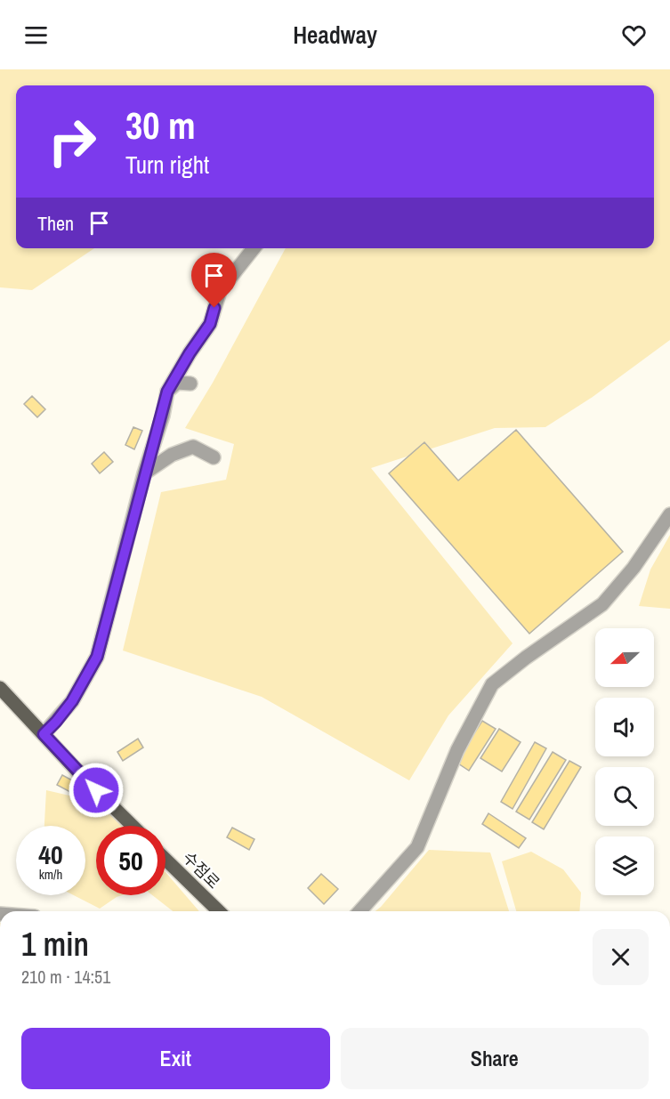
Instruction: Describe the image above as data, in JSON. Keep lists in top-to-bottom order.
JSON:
{
  "streets": {
    "main road": ["수점로"]
  },
  "north": "left",
  "page": {
    "header": "Headway",
    "turn": ["30 m", "Turn right"],
    "then": "Then",
    "speed": "40 km/h",
    "limit": "50",
    "heading": ["1 min", "210 m · 14:51"],
    "buttons": ["Exit", "Share"]
  }
}
